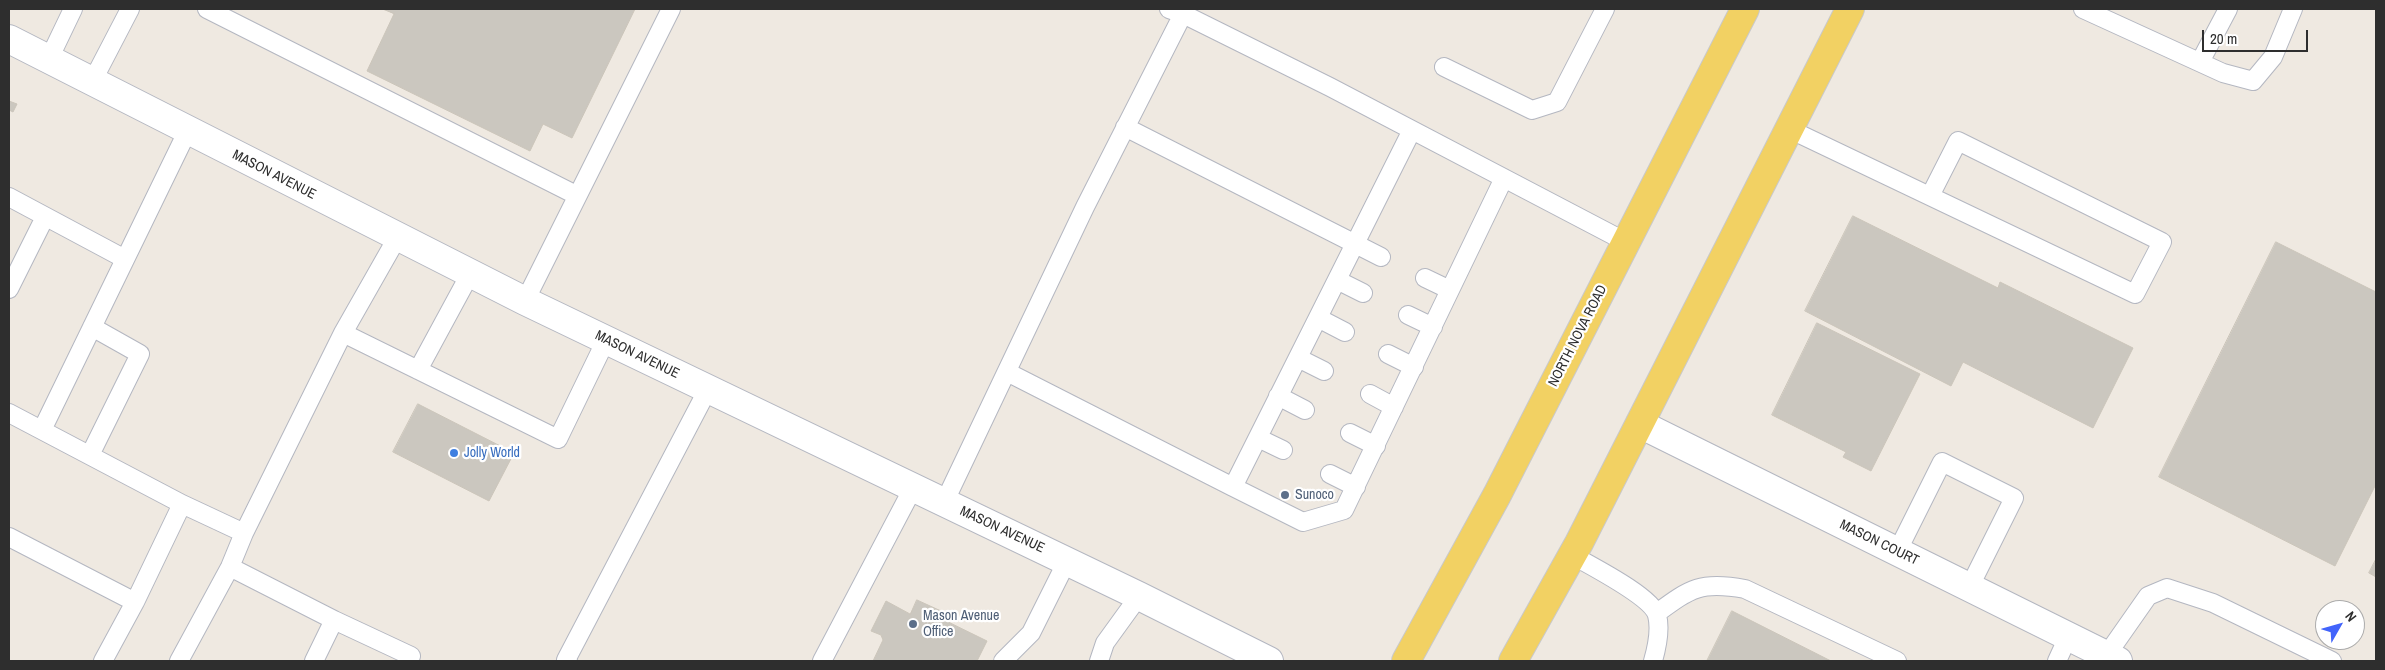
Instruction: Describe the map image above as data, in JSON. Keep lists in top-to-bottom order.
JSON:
{
  "streets": {
    "main road": ["MASON AVENUE", "NORTH NOVA ROAD", "MASON COURT"]
  },
  "places": ["Jolly World", "Sunoco", "Mason Avenue Office"],
  "scale_bar": "20 m",
  "north": "top right"
}
